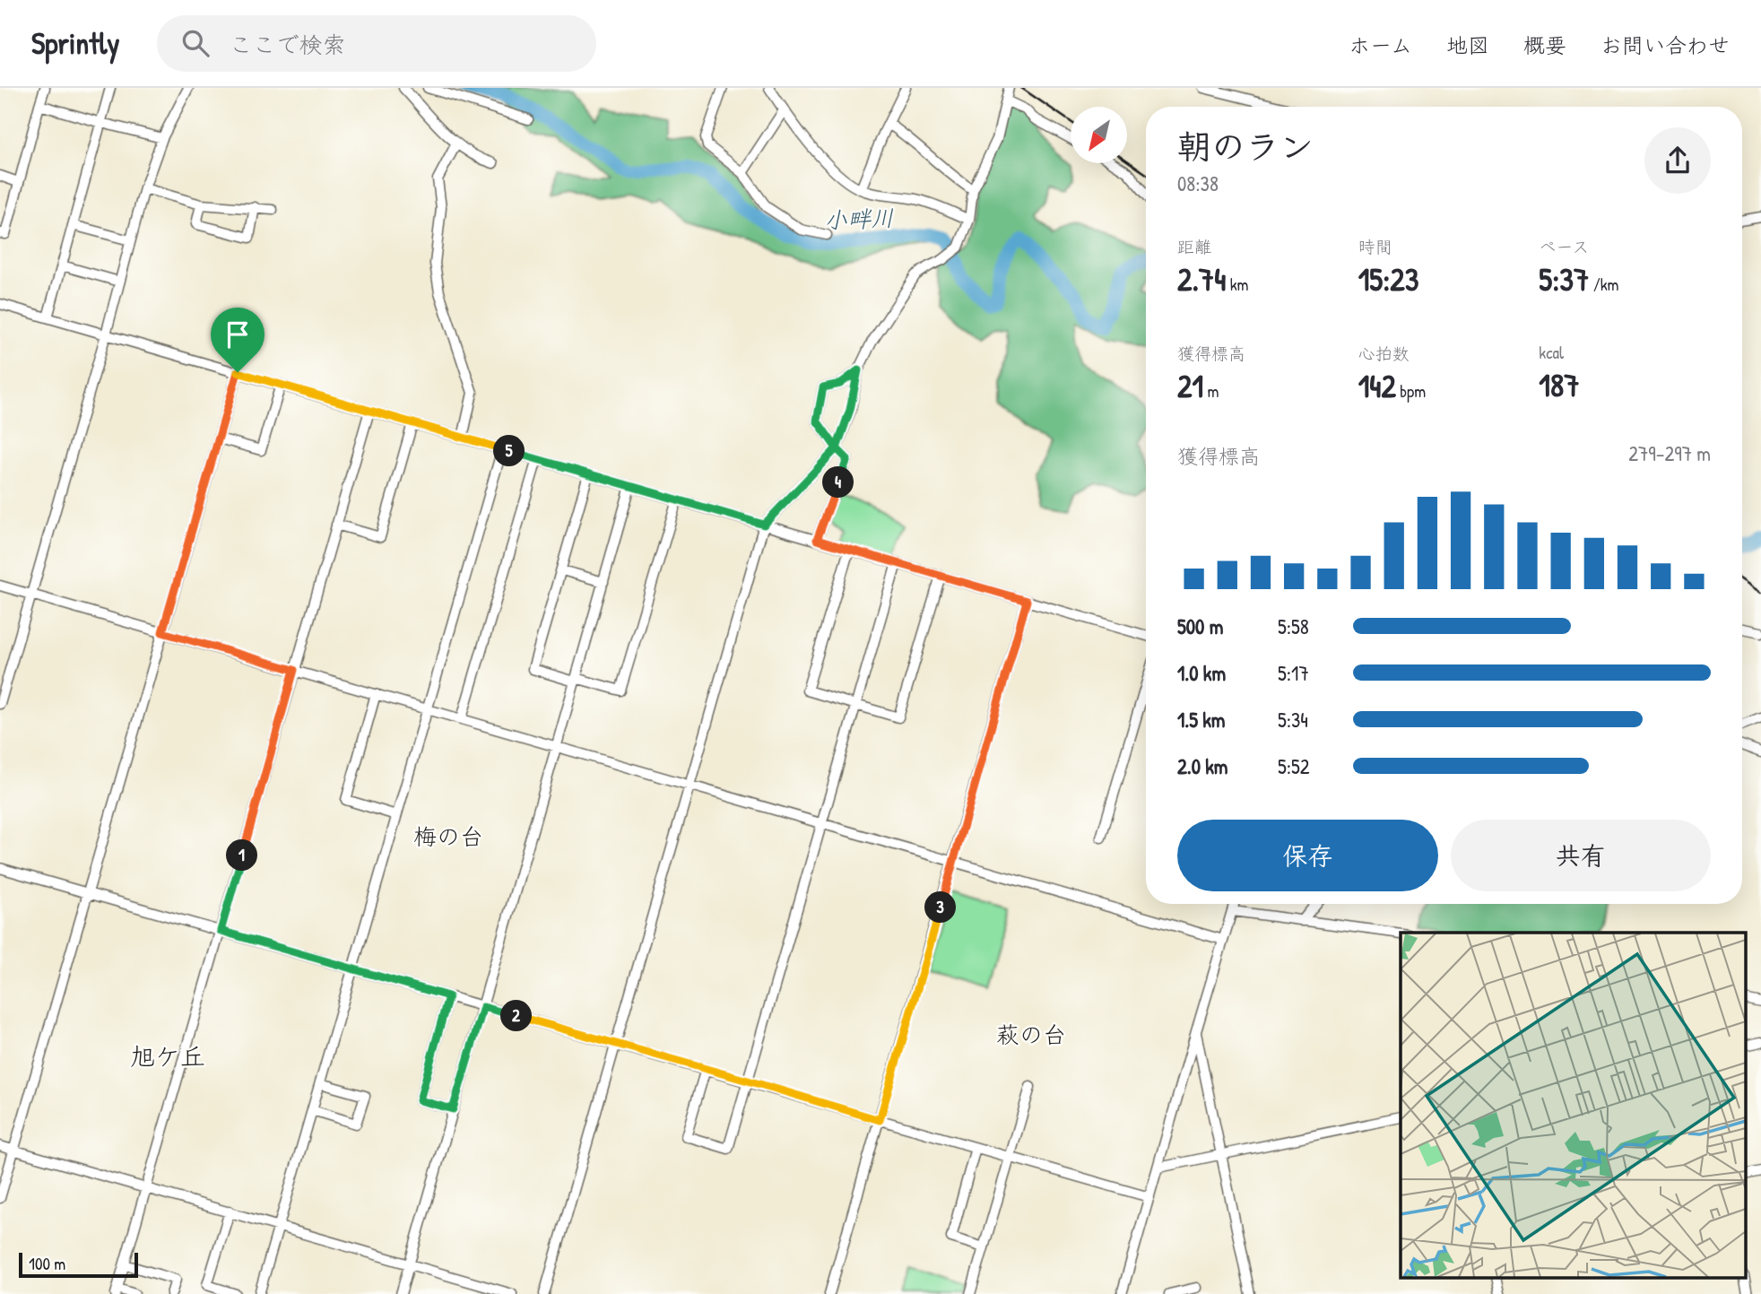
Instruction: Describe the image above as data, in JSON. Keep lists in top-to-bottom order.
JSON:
{
  "districts": ["梅の台", "萩の台", "旭ケ丘"],
  "water": ["小畔川"],
  "scale_bar": "100 m",
  "north": "bottom left",
  "page": {
    "header": "Sprintly",
    "search": "ここで検索",
    "nav": [
      "ホーム",
      "地図",
      "概要",
      "お問い合わせ"
    ],
    "heading": ["朝のラン", "08:38"],
    "stats": [
      ["距離", "2.74 km"],
      ["時間", "15:23"],
      ["ペース", "5:37 /km"],
      ["獲得標高", "21 m"],
      ["心拍数", "142 bpm"],
      ["kcal", "187"]
    ],
    "chart": ["獲得標高", "279–297 m"],
    "pins": [
      "5",
      "4",
      "1",
      "3",
      "2"
    ],
    "list": [
      {
        "name": "500 m",
        "note": "5:58"
      },
      {
        "name": "1.0 km",
        "note": "5:17"
      },
      {
        "name": "1.5 km",
        "note": "5:34"
      },
      {
        "name": "2.0 km",
        "note": "5:52"
      }
    ],
    "buttons": ["保存", "共有"],
    "scale": "100 m"
  }
}
